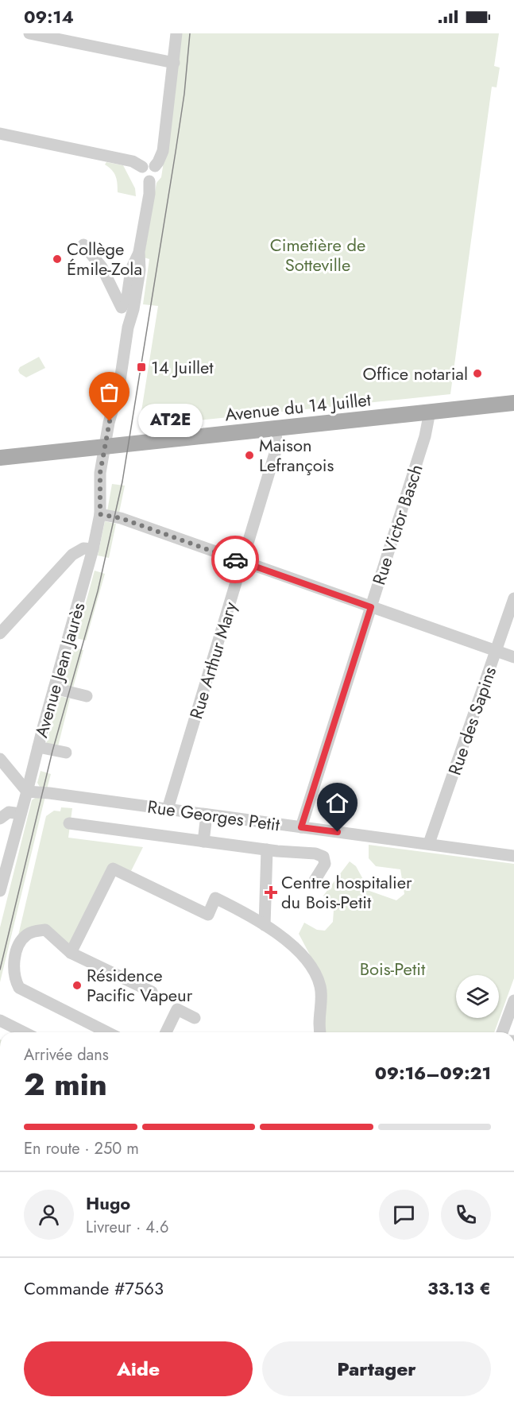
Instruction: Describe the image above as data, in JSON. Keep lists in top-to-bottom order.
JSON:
{
  "streets": {
    "main road": ["Avenue du 14 Juillet"],
    "street": [
      "Rue Victor Basch",
      "Rue Arthur Mary",
      "Avenue Jean Jaurès",
      "Rue des Sapins",
      "Rue Georges Petit"
    ]
  },
  "crossings": [
    ["Avenue du 14 Juillet", "Rue Victor Basch"],
    ["Avenue du 14 Juillet", "Rue Arthur Mary"],
    ["Avenue du 14 Juillet", "Avenue Jean Jaurès"],
    ["Rue Victor Basch", "Rue Georges Petit"],
    ["Rue Arthur Mary", "Rue Georges Petit"],
    ["Avenue Jean Jaurès", "Rue Georges Petit"],
    ["Rue des Sapins", "Rue Georges Petit"]
  ],
  "parks": ["Cimetière de Sotteville", "Bois-Petit"],
  "places": {
    "other": [
      "Collège Émile-Zola",
      "Office notarial",
      "AT2E",
      "Maison Lefrançois",
      "Résidence Pacific Vapeur"
    ],
    "transit": ["14 Juillet"],
    "health": ["Centre hospitalier du Bois-Petit"]
  },
  "page": {
    "status": "09:14",
    "bubble": "AT2E",
    "heading": ["2 min", "Arrivée dans", "09:16–09:21"],
    "panel": [
      "Hugo",
      "Livreur · 4.6",
      "Commande #7563",
      "33.13 €"
    ],
    "bar": "En route · 250 m",
    "buttons": ["Aide", "Partager"]
  }
}
